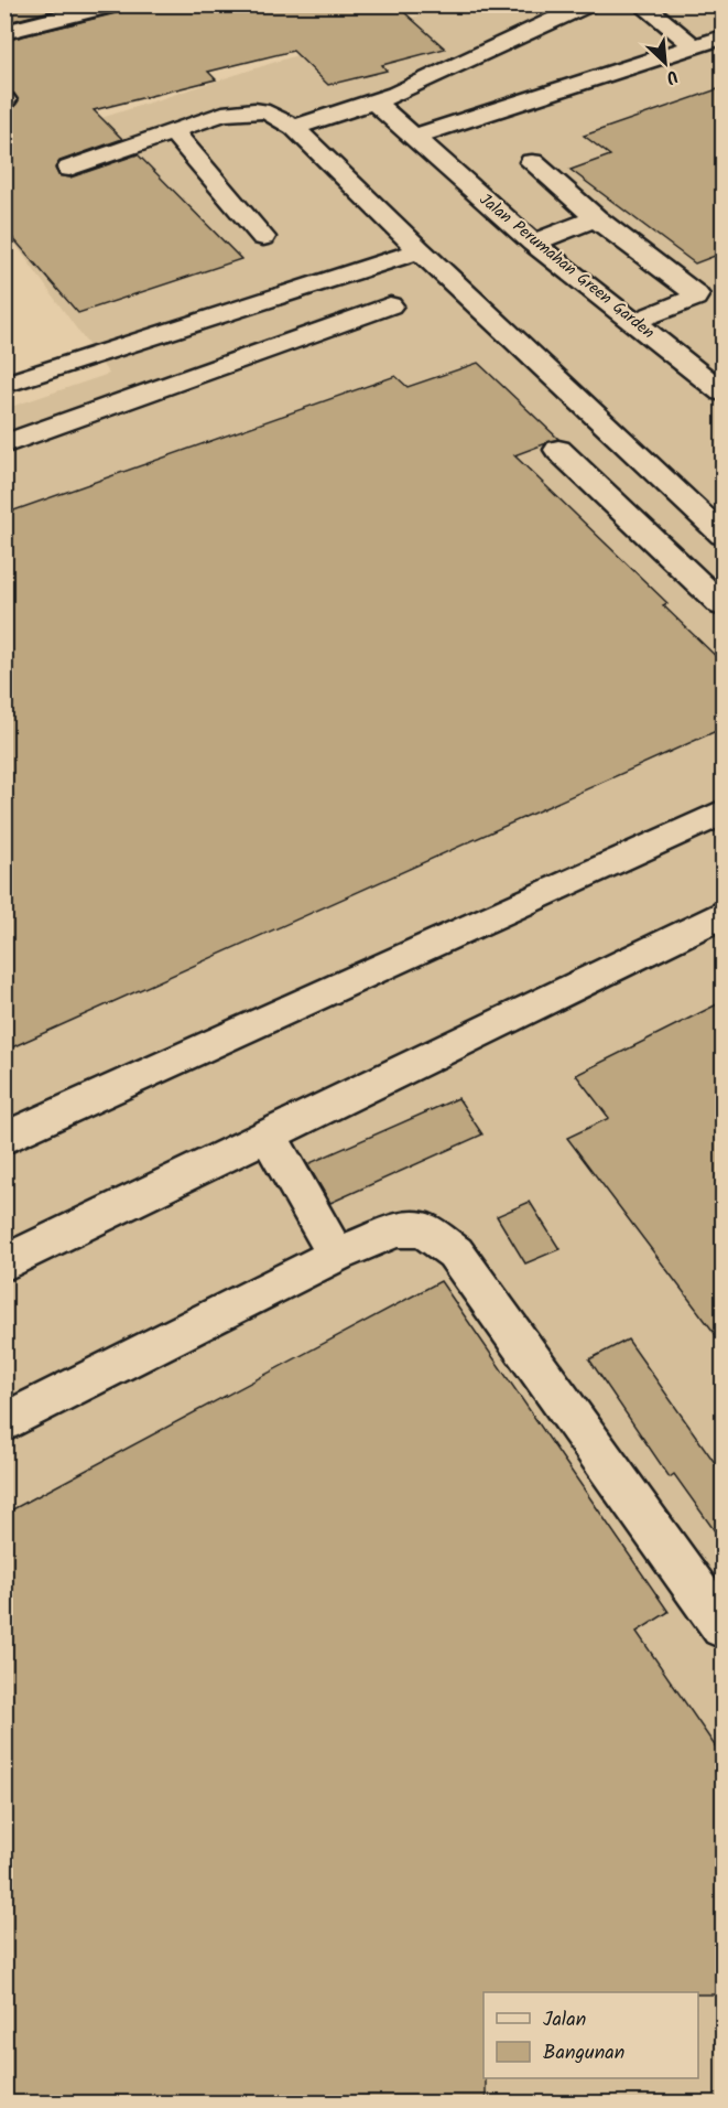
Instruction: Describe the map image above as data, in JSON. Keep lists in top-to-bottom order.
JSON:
{
  "streets": {
    "street": ["Jalan Perumahan Green Garden"]
  },
  "legend": ["Jalan", "Bangunan"],
  "north": "bottom right"
}
